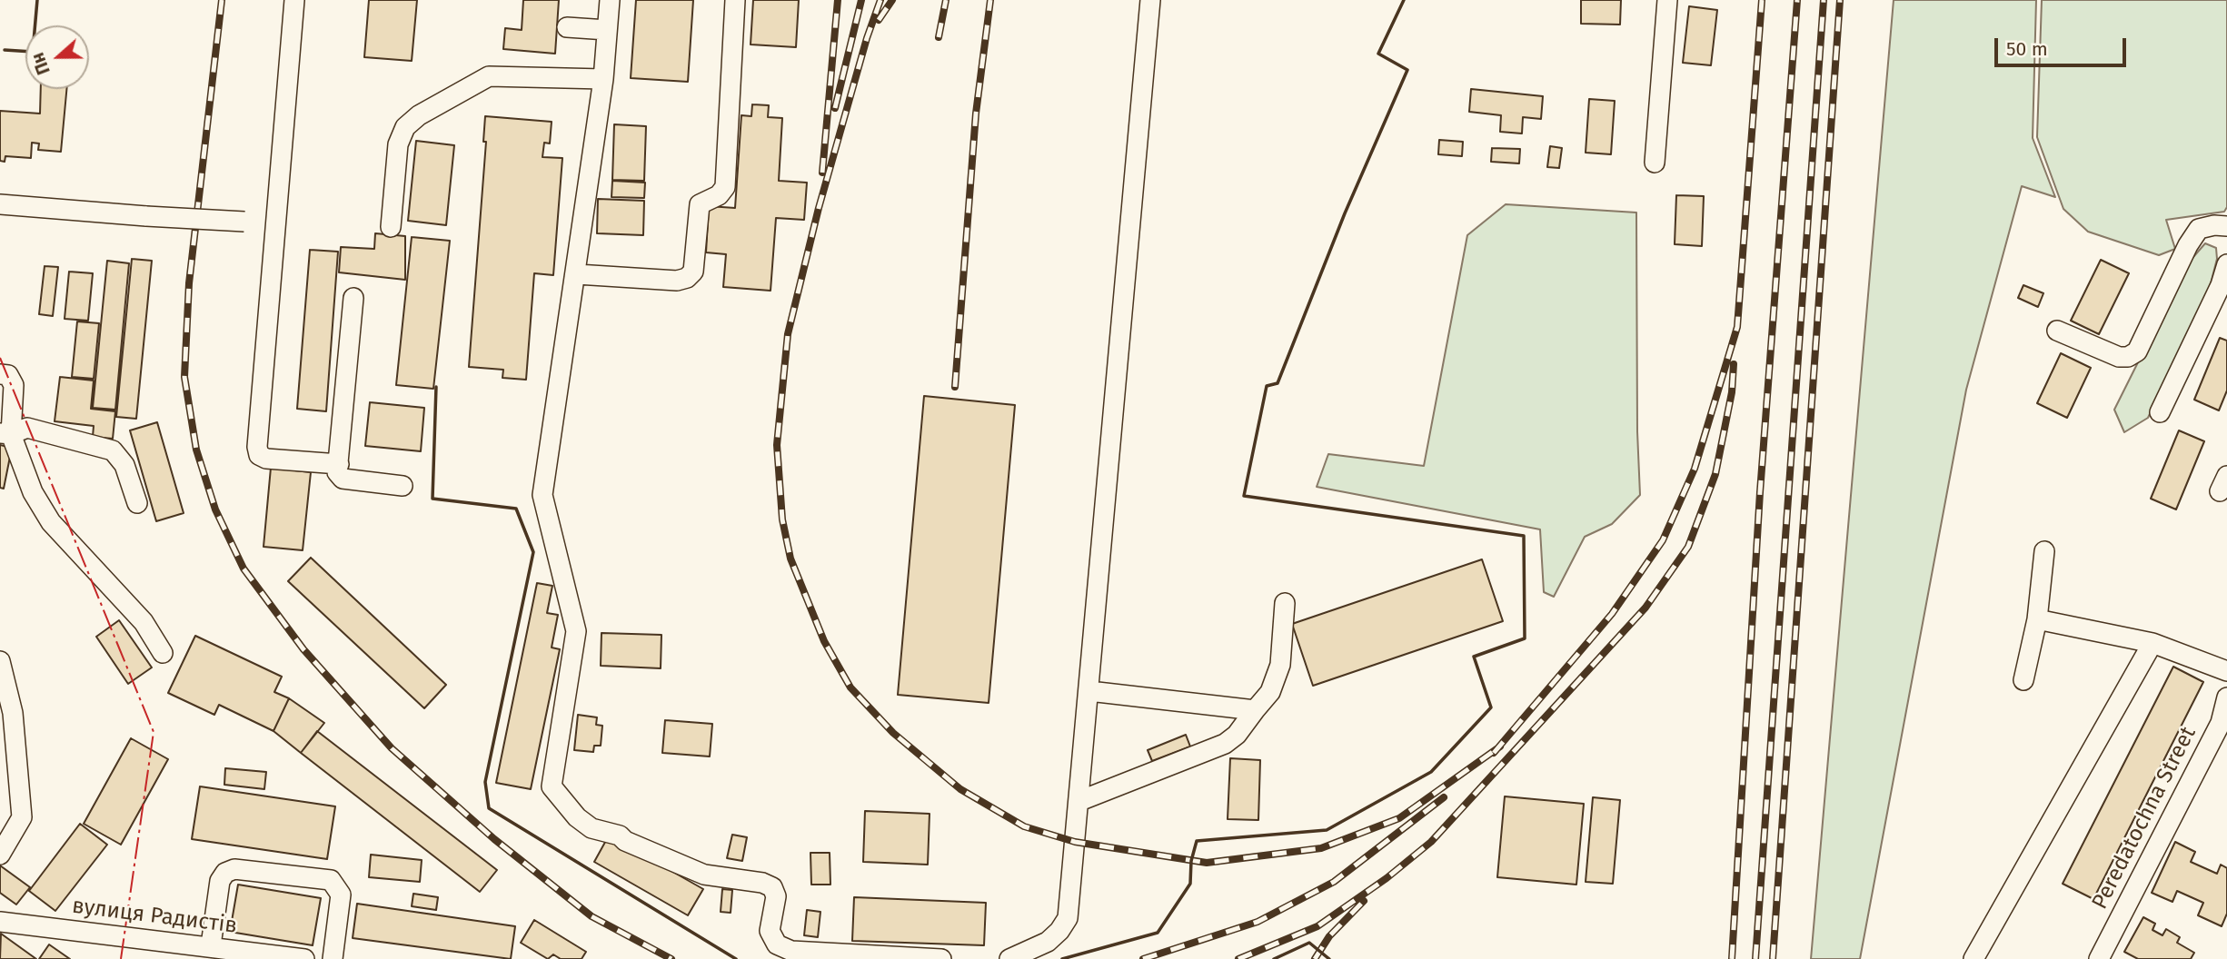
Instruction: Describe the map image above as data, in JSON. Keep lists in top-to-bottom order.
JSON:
{
  "streets": {
    "street": ["Peredatochna Street", "вулиця Радистів"]
  },
  "scale_bar": "50 m",
  "north": "left"
}
